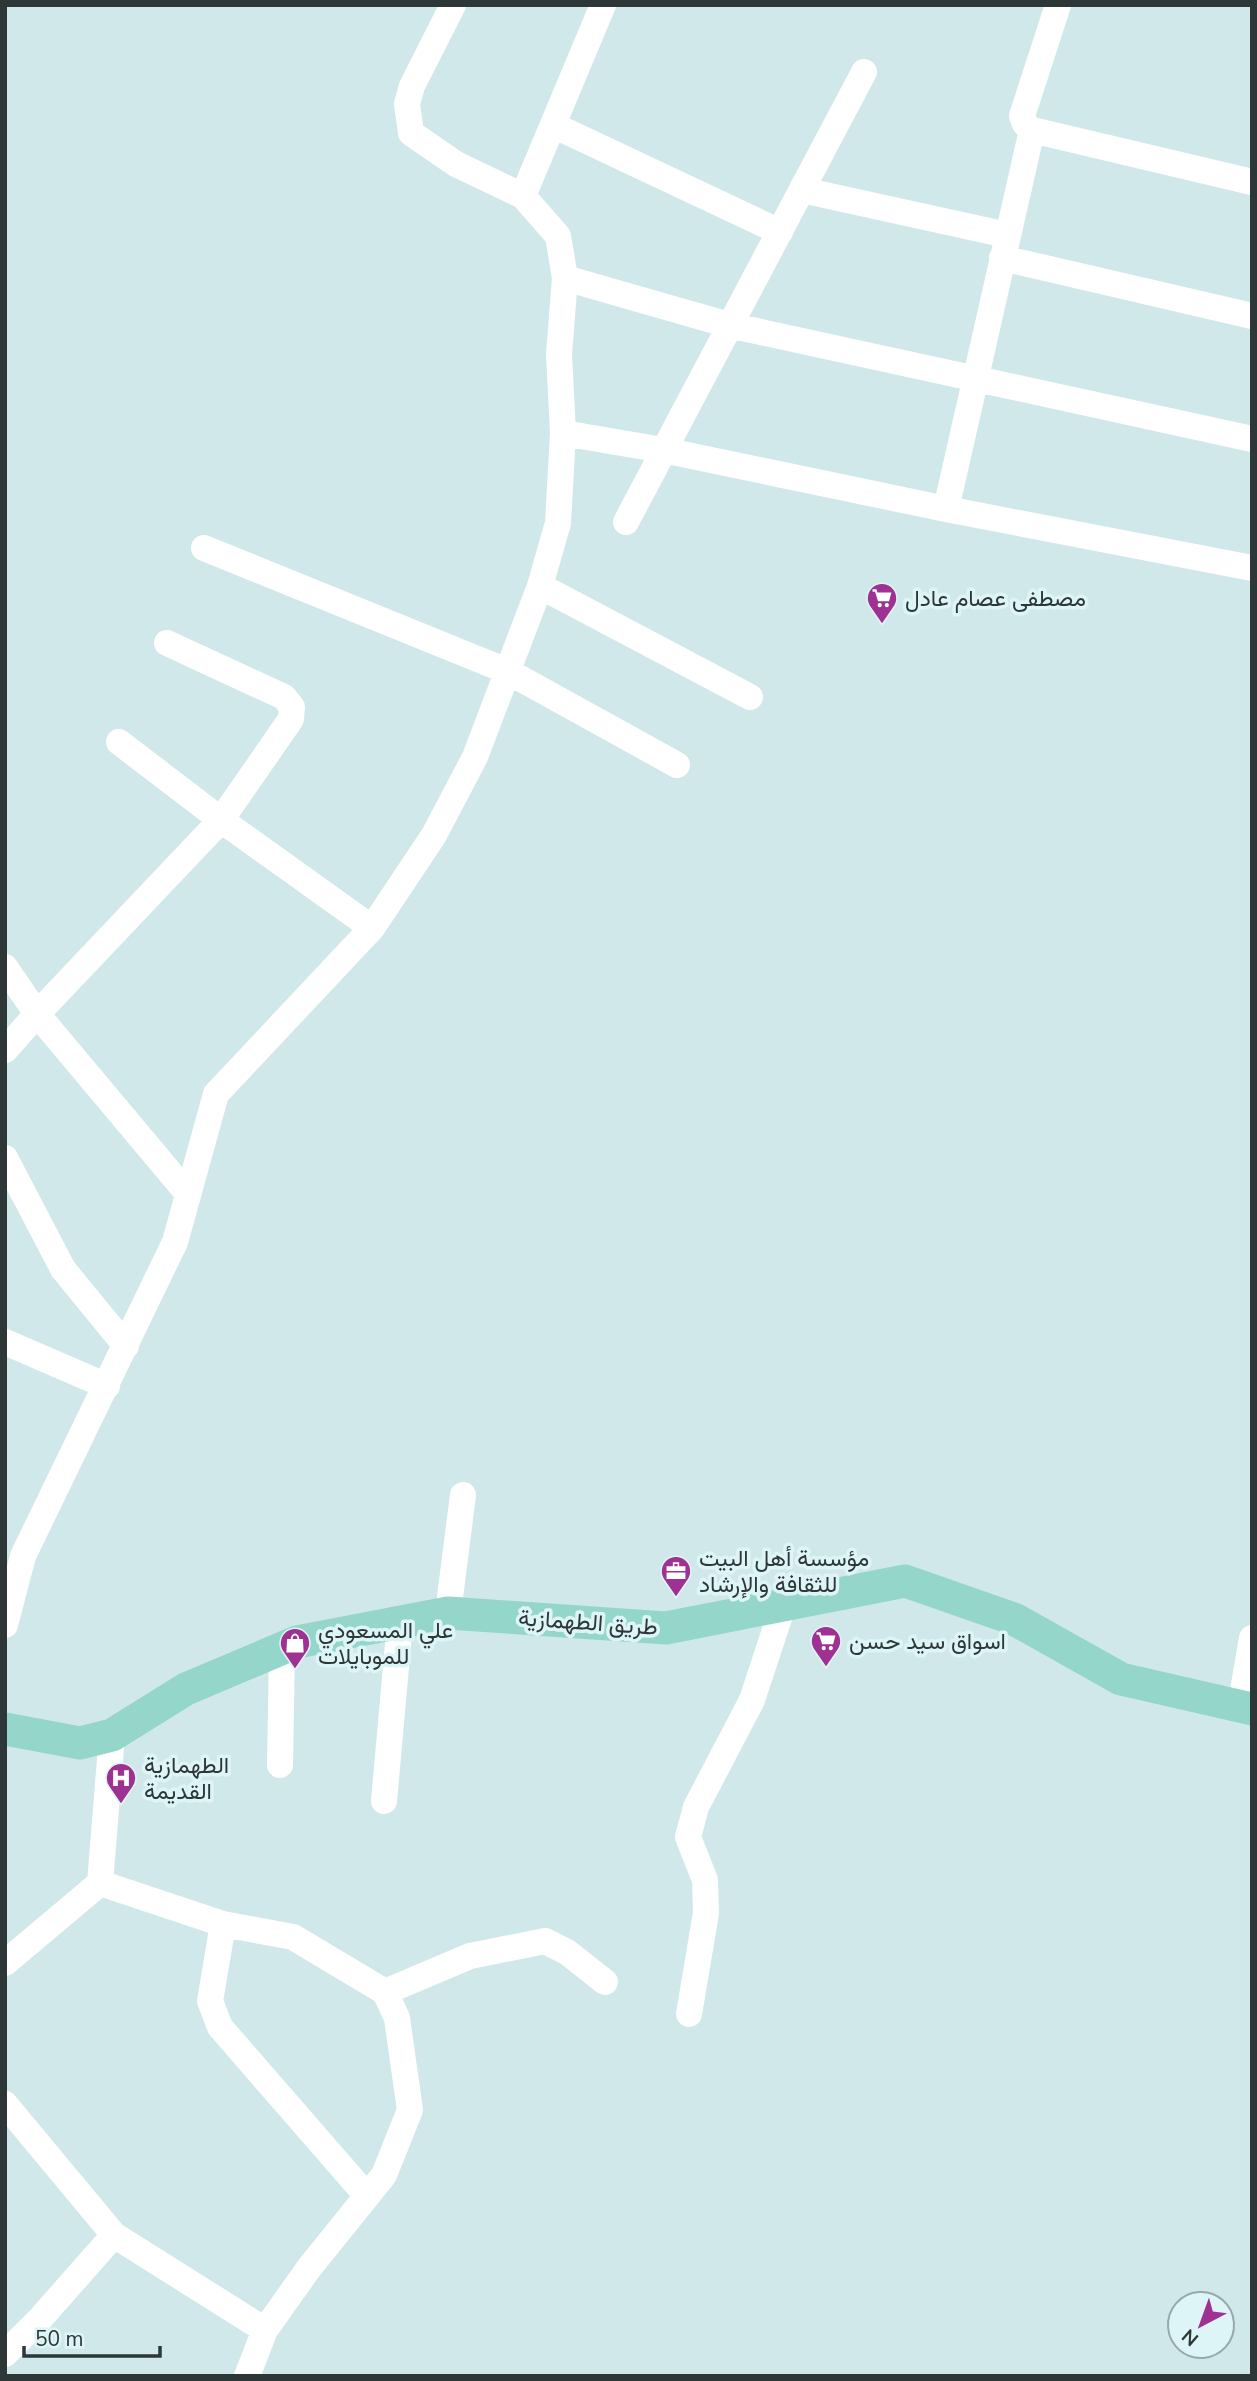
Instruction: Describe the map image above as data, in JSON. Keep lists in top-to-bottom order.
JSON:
{
  "streets": {
    "main road": ["طريق الطهمازية"]
  },
  "places": {
    "supermarket": ["مصطفى عصام عادل", "اسواق سيد حسن"],
    "office": ["مؤسسة أهل البيت للثقافة والإرشاد"],
    "shop": ["علي المسعودي للموبايلات"],
    "hospital": ["الطهمازية القديمة"]
  },
  "scale_bar": "50 m",
  "north": "bottom left"
}
